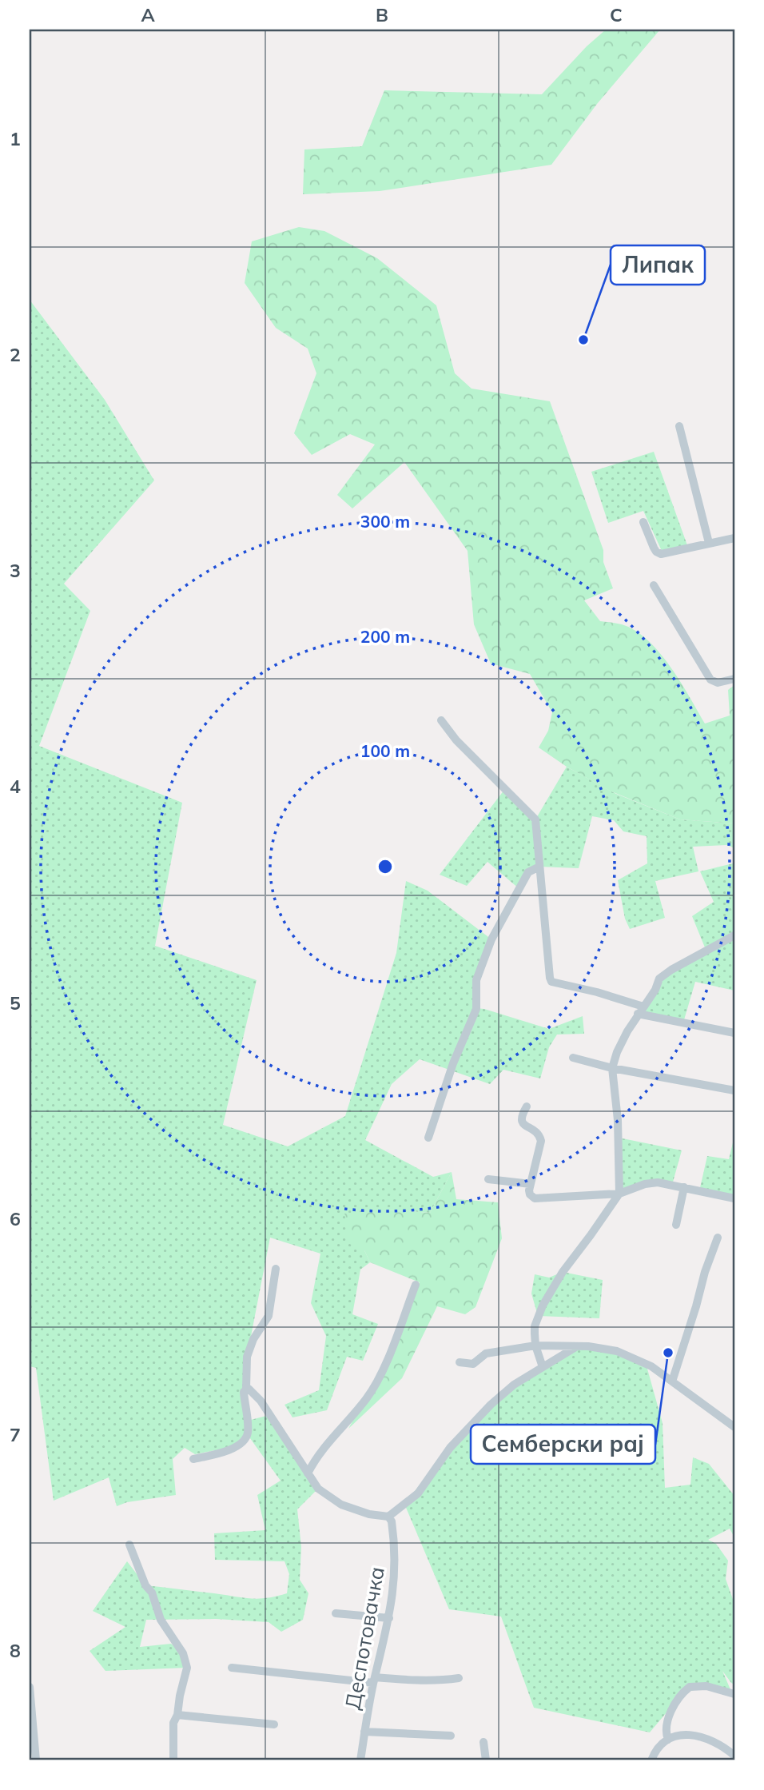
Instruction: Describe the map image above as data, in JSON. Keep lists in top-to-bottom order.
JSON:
{
  "streets": {
    "street": ["Деспотовачка"]
  },
  "places": ["Липак", "Семберски рај"],
  "grid": {
    "columns": ["A", "B", "C"],
    "rows": [
      "1",
      "2",
      "3",
      "4",
      "5",
      "6",
      "7",
      "8"
    ]
  },
  "rings": ["300 m", "200 m", "100 m"]
}
